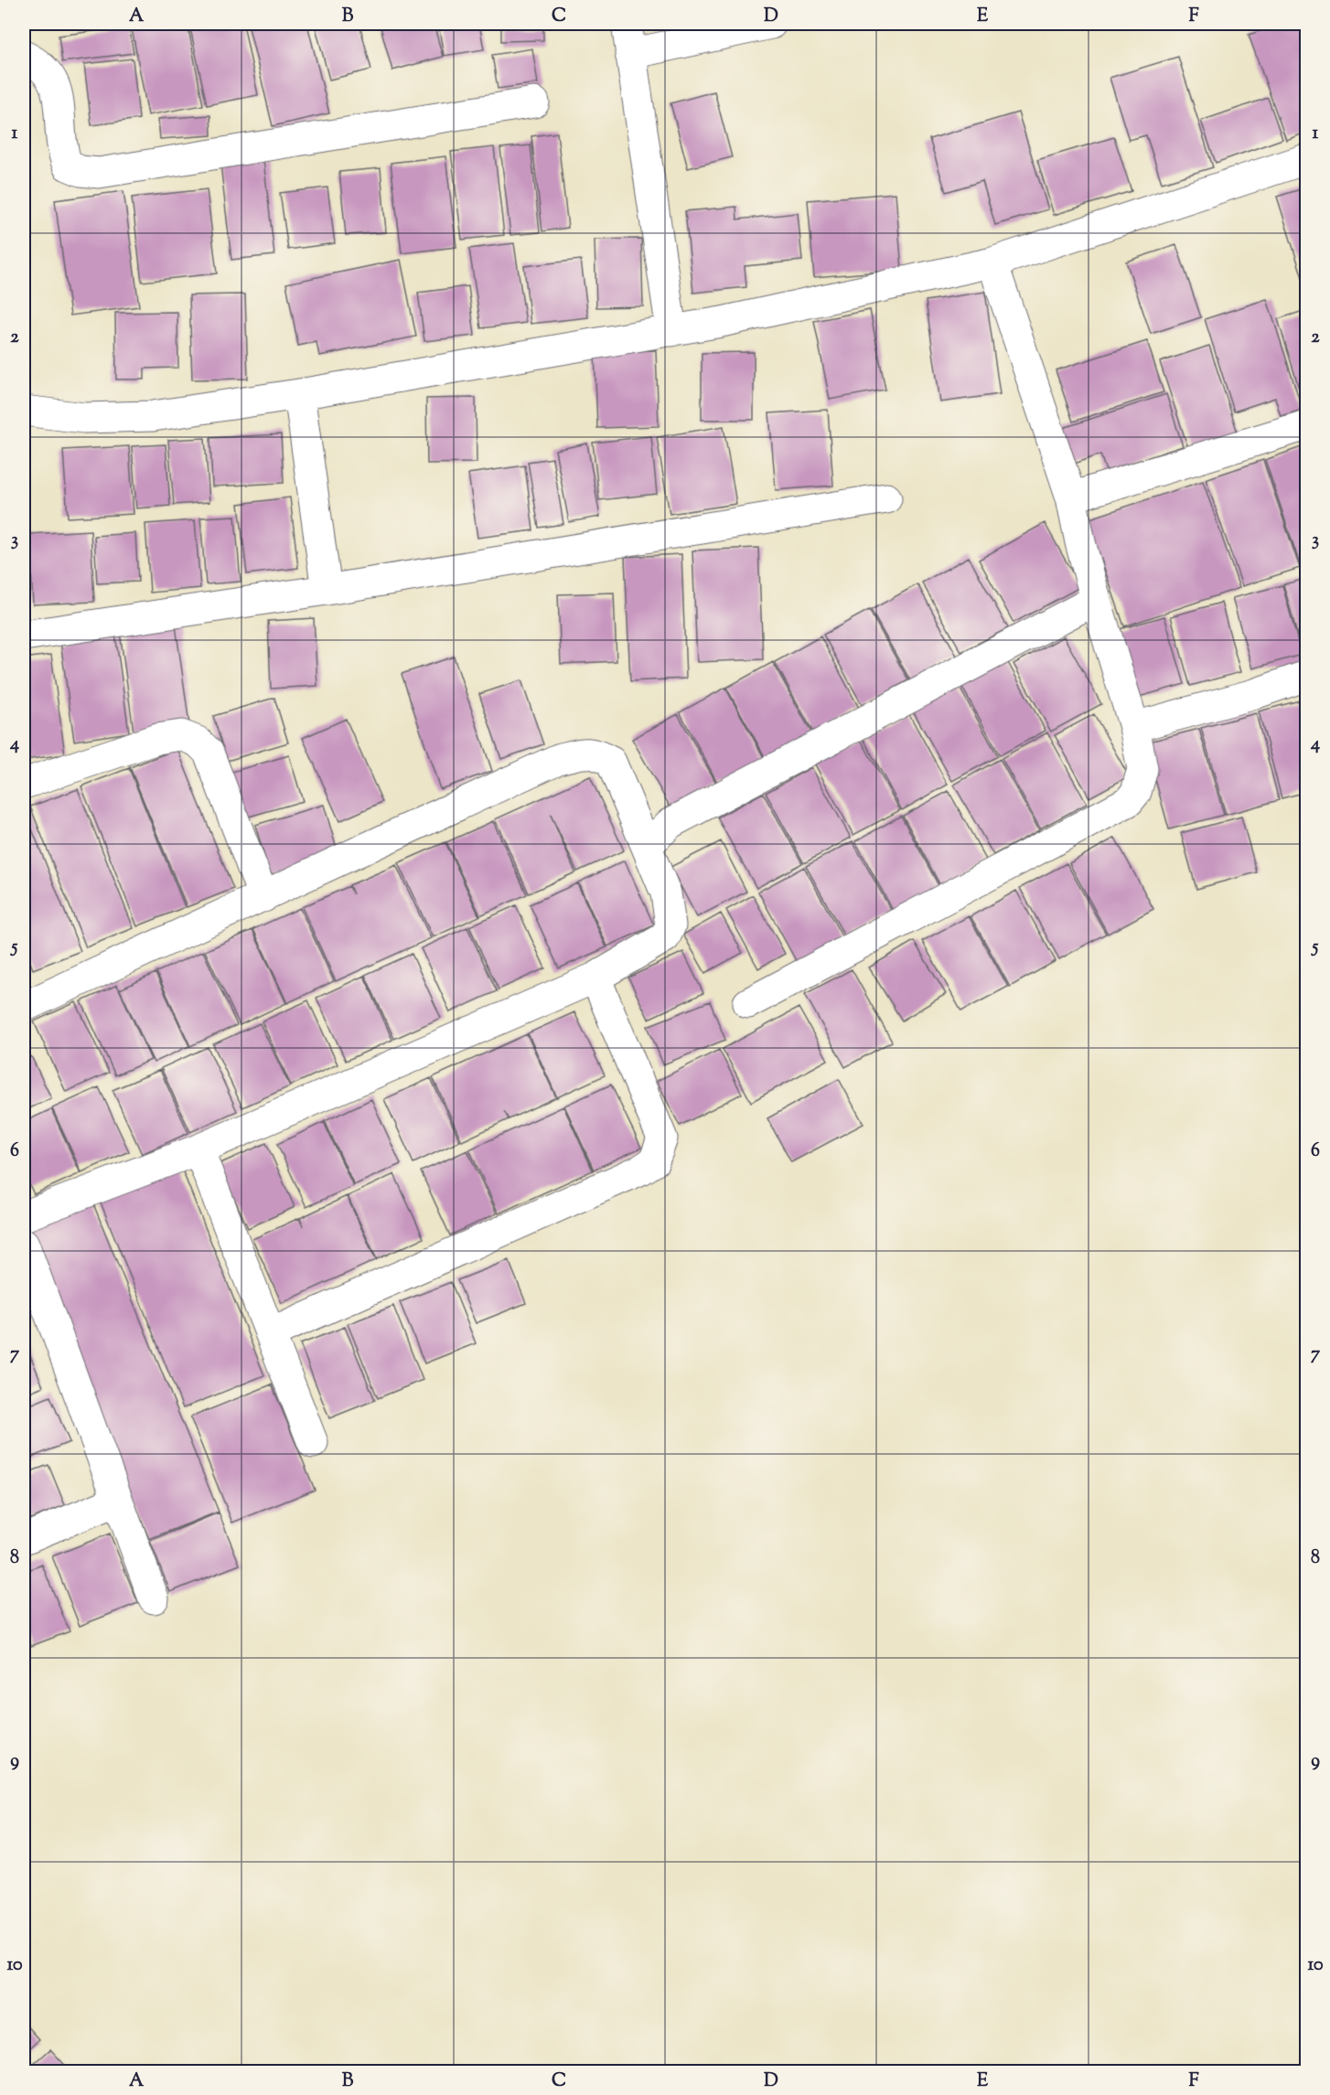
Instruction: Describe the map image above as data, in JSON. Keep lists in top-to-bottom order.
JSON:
{
  "grid": {
    "columns": [
      "A",
      "B",
      "C",
      "D",
      "E",
      "F"
    ],
    "rows": [
      "1",
      "2",
      "3",
      "4",
      "5",
      "6",
      "7",
      "8",
      "9",
      "10"
    ]
  }
}
